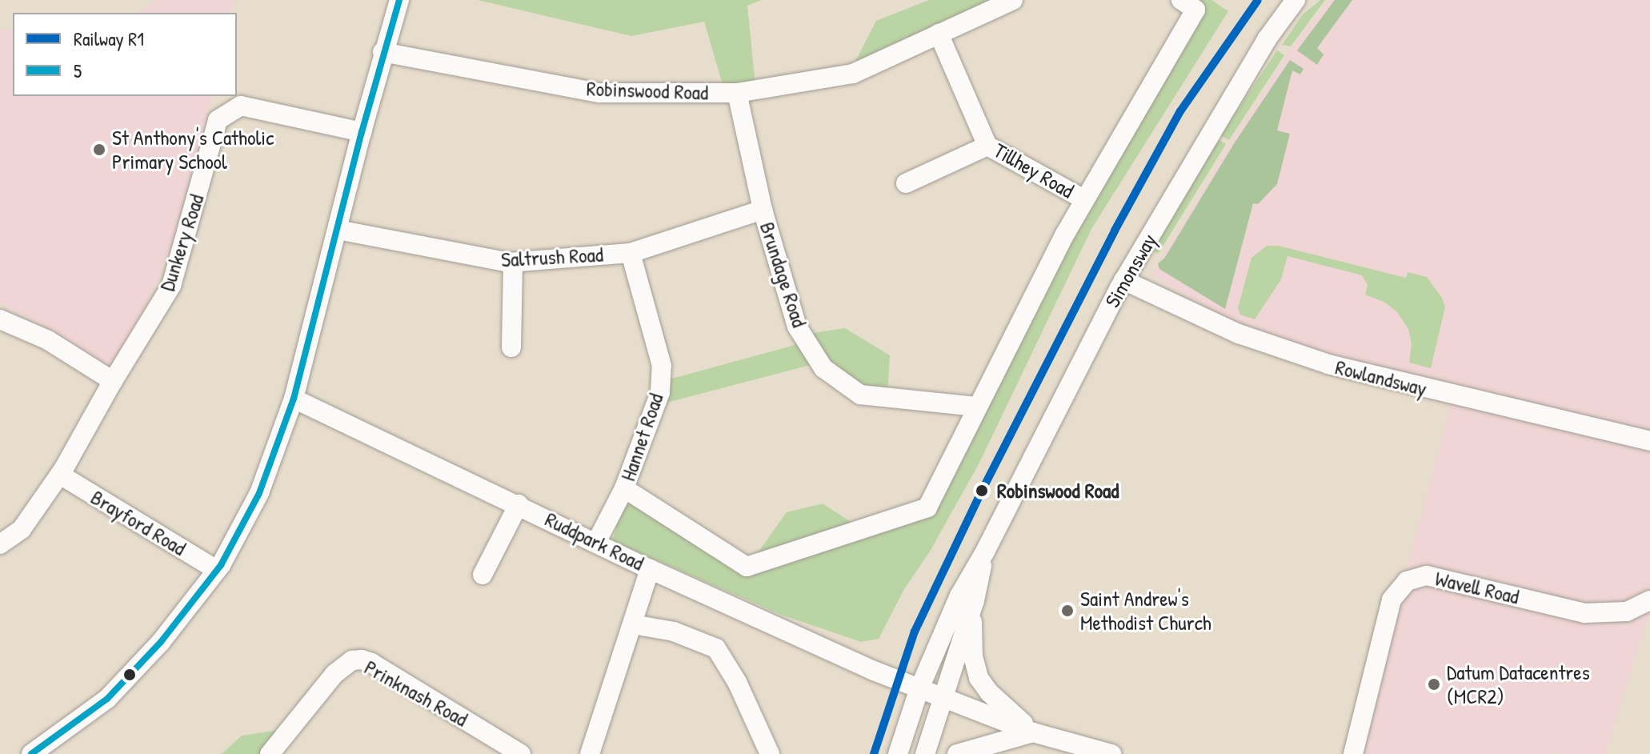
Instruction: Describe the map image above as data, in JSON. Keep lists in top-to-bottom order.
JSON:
{
  "streets": {
    "street": [
      "Robinswood Road",
      "Tillhey Road",
      "Dunkery Road",
      "Saltrush Road",
      "Simonsway",
      "Brundage Road",
      "Rowlandsway",
      "Hannet Road",
      "Brayford Road",
      "Ruddpark Road",
      "Wavell Road",
      "Prinknash Road"
    ]
  },
  "crossings": [
    ["Robinswood Road", "Tillhey Road"],
    ["Robinswood Road", "Brundage Road"],
    ["Dunkery Road", "Brayford Road"],
    ["Saltrush Road", "Brundage Road"],
    ["Saltrush Road", "Hannet Road"],
    ["Simonsway", "Rowlandsway"],
    ["Simonsway", "Ruddpark Road"],
    ["Hannet Road", "Ruddpark Road"]
  ],
  "places": [
    "St Anthony's Catholic Primary School",
    "Robinswood Road",
    "Saint Andrew's Methodist Church",
    "Datum Datacentres (MCR2)"
  ],
  "lines": ["rail line R1", "transit line 5"],
  "legend": ["Railway R1", "5"]
}
